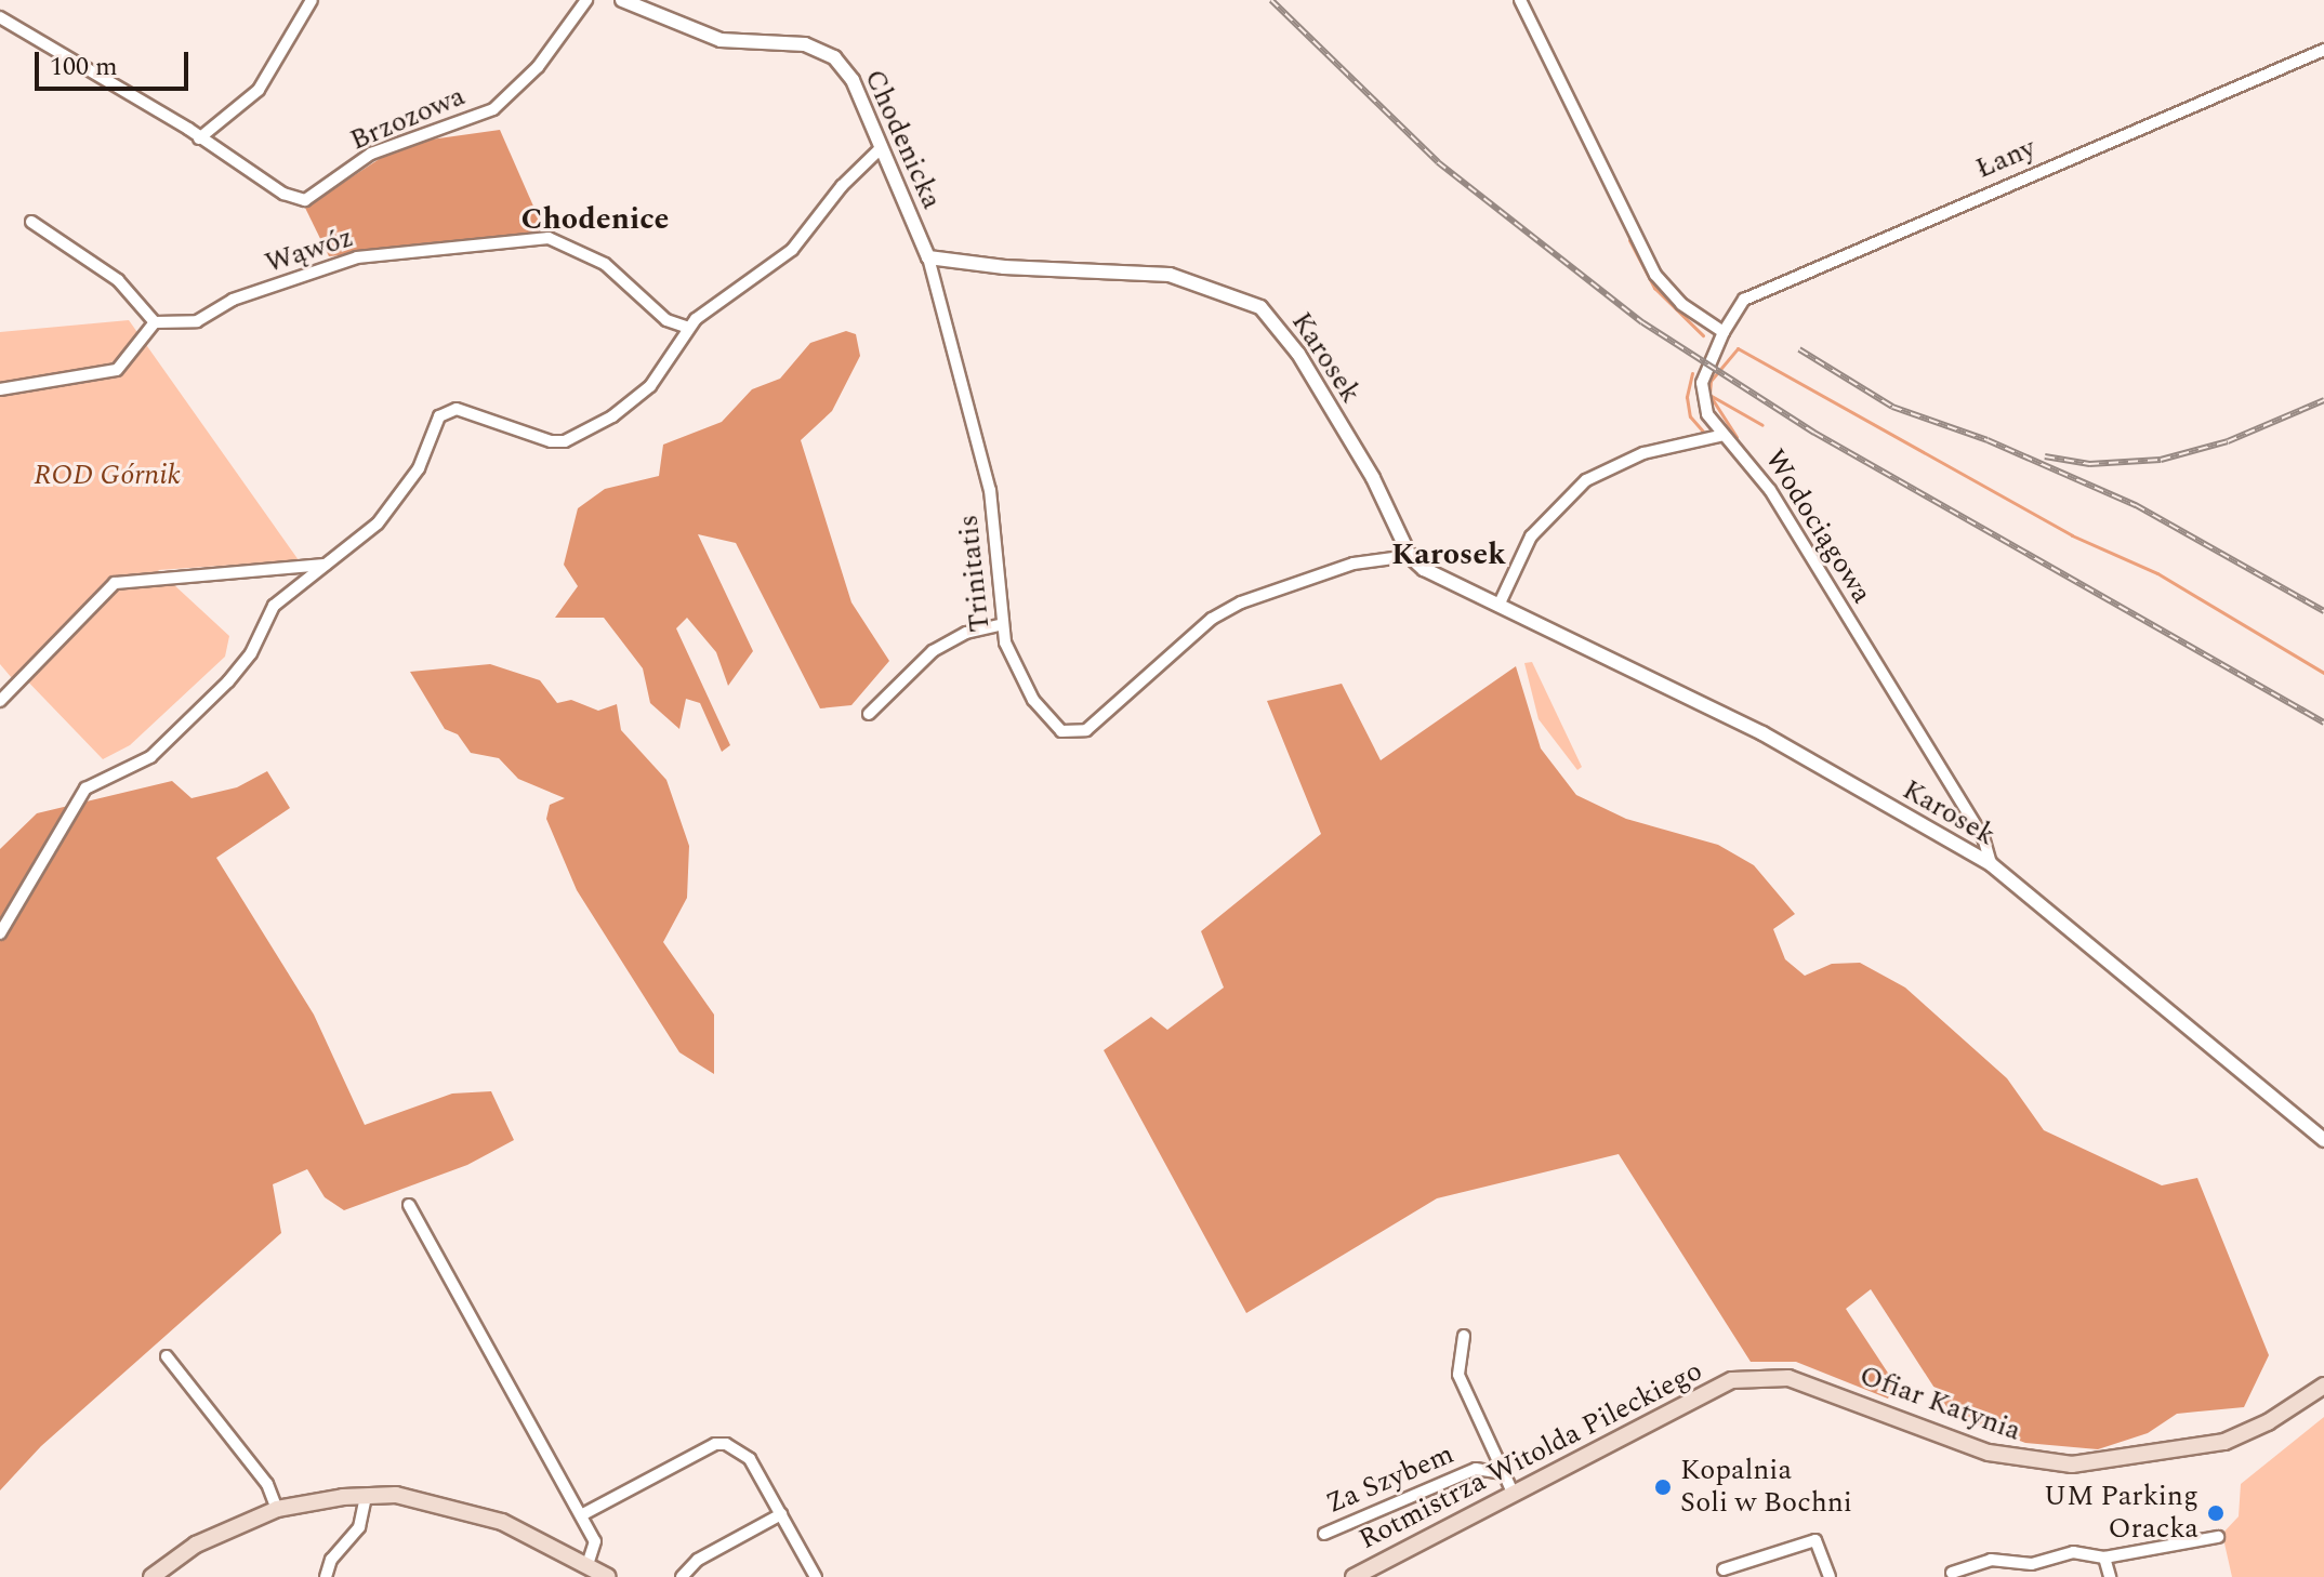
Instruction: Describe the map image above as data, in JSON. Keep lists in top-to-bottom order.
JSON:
{
  "streets": {
    "main road": ["Ofiar Katynia", "Rotmistrza Witolda Pileckiego"],
    "street": [
      "Brzozowa",
      "Chodenicka",
      "Łany",
      "Wąwóz",
      "Karosek",
      "Wodociągowa",
      "Trinitatis",
      "Za Szybem"
    ]
  },
  "crossings": [
    ["Chodenicka", "Karosek"],
    ["Chodenicka", "Trinitatis"],
    ["Łany", "Wodociągowa"],
    ["Karosek", "Wodociągowa"],
    ["Karosek", "Trinitatis"],
    ["Ofiar Katynia", "Rotmistrza Witolda Pileckiego"]
  ],
  "districts": ["Chodenice", "Karosek"],
  "parks": ["ROD Górnik"],
  "places": ["Kopalnia Soli w Bochni", "UM Parking Oracka"],
  "scale_bar": "100 m"
}
